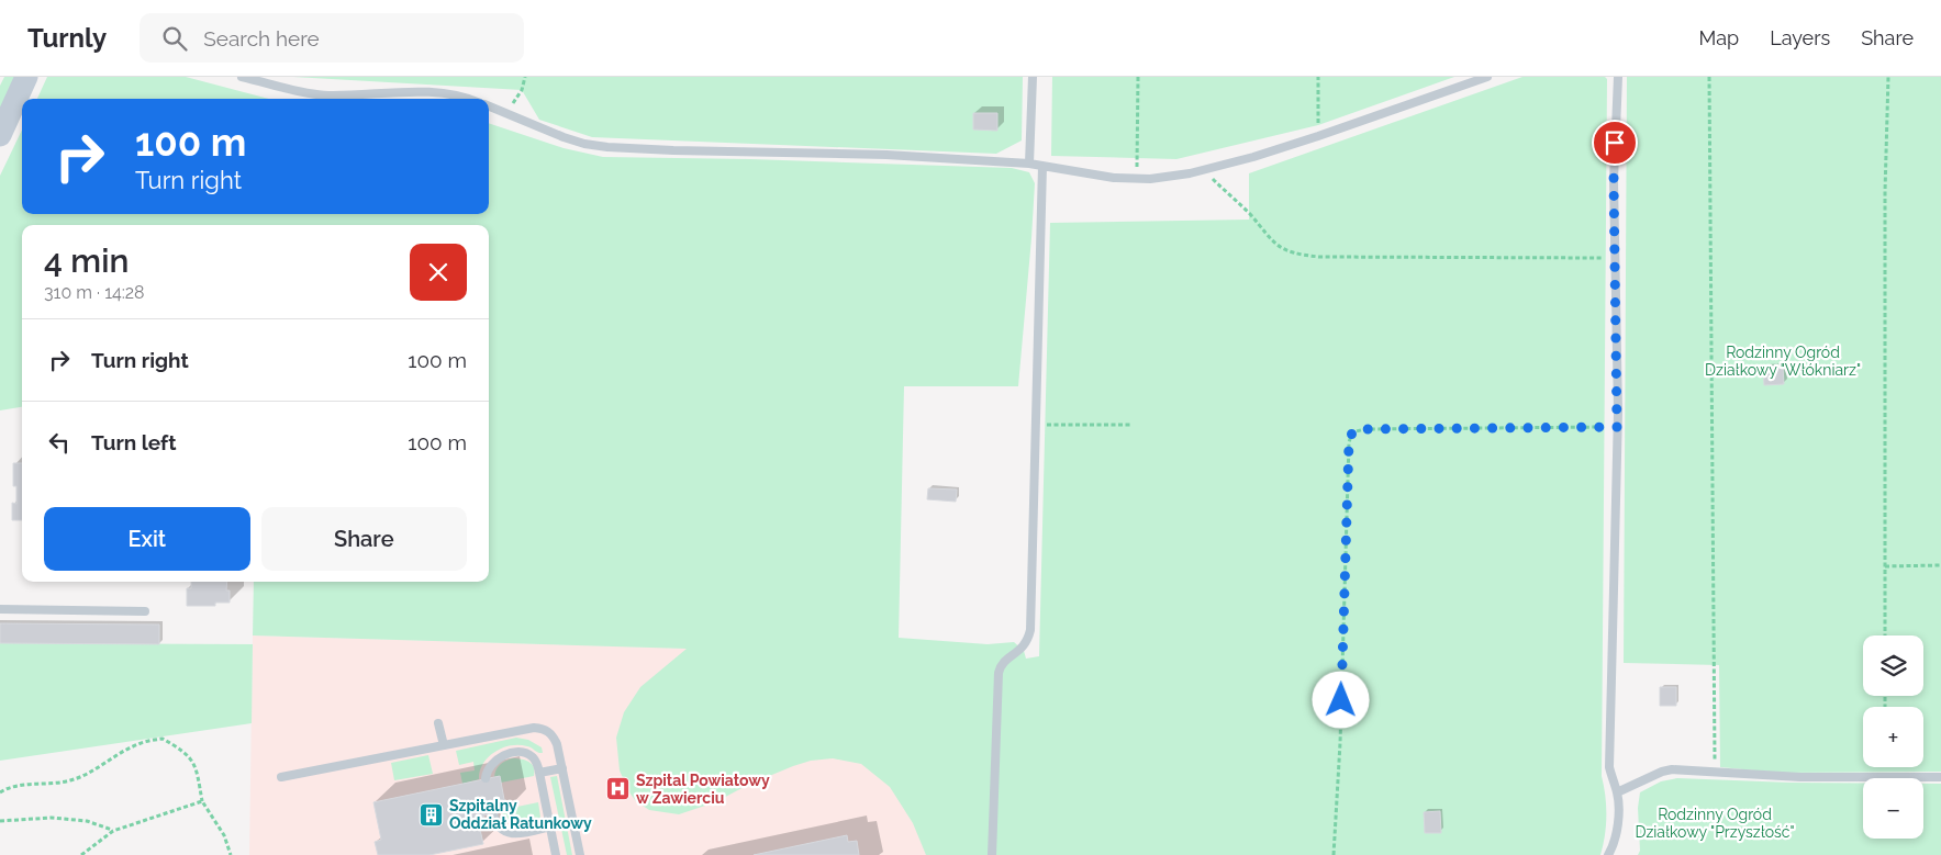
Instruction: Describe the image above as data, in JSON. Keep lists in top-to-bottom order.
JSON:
{
  "parks": ["Rodzinny Ogród Działkowy \"Włókniarz\"", "Rodzinny Ogród Działkowy \"Przyszłość\""],
  "places": {
    "hospital": ["Szpital Powiatowy w Zawierciu"],
    "building": ["Szpitalny Oddział Ratunkowy"]
  },
  "page": {
    "header": "Turnly",
    "search": "Search here",
    "nav": ["Map", "Layers", "Share"],
    "turn": ["100 m", "Turn right"],
    "heading": ["4 min", "310 m · 14:28"],
    "list": [
      {
        "name": "Turn right",
        "value": "100 m"
      },
      {
        "name": "Turn left",
        "value": "100 m"
      }
    ],
    "buttons": ["Exit", "Share"],
    "map_buttons": ["+", "−"]
  }
}
